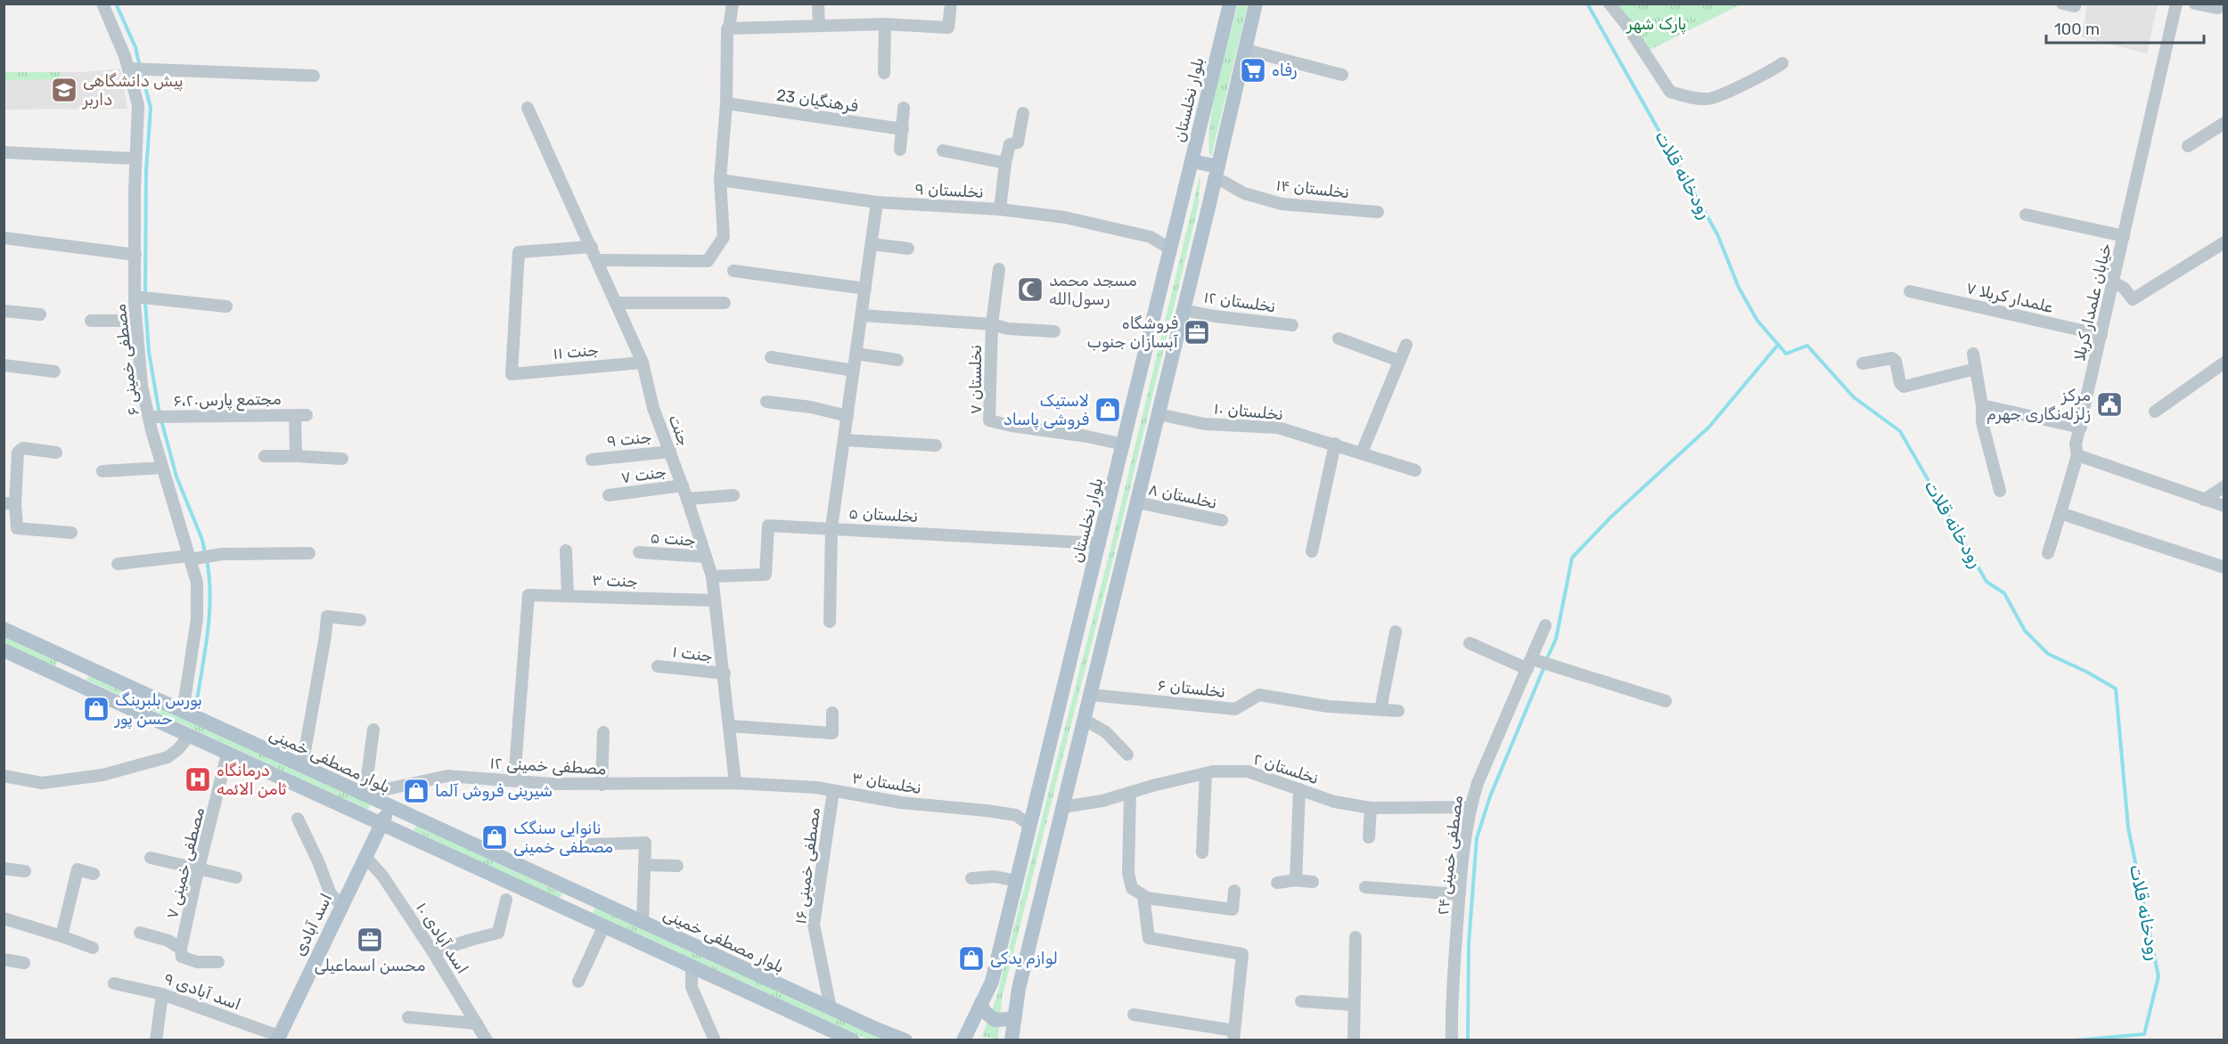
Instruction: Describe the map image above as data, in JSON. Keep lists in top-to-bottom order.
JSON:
{
  "streets": {
    "main road": ["بلوار نخلستان", "بلوار مصطفی خمینی", "اسد آبادی"],
    "street": [
      "فرهنگیان 23",
      "نخلستان ۱۴",
      "نخلستان ۹",
      "علمدار کربلا ۷",
      "نخلستان ۱۲",
      "خیابان علمدار کربلا",
      "جنت ۱۱",
      "مصطفی خمینی ۶",
      "نخلستان ۷",
      "۶،مجتمع پارس۲۰",
      "نخلستان ۱۰",
      "جنت",
      "جنت ۹",
      "جنت ۷",
      "نخلستان ۸",
      "نخلستان ۵",
      "جنت ۵",
      "جنت ۳",
      "جنت ۱",
      "نخلستان ۶",
      "مصطفی خمینی ۱۲",
      "نخلستان ۲",
      "نخلستان ۳",
      "مصطفی خمینی ۲۴",
      "مصطفی خمینی ۷",
      "مصطفی خمینی ۱۶",
      "اسد آبادی ۱۰",
      "اسد آبادی ۹"
    ]
  },
  "crossings": [
    ["بلوار نخلستان", "نخلستان ۹"],
    ["بلوار نخلستان", "نخلستان ۷"],
    ["بلوار نخلستان", "نخلستان ۵"],
    ["بلوار نخلستان", "نخلستان ۳"],
    ["علمدار کربلا ۷", "خیابان علمدار کربلا"],
    ["جنت ۱۱", "جنت"],
    ["مصطفی خمینی ۶", "۶،مجتمع پارس۲۰"],
    ["مصطفی خمینی ۶", "بلوار مصطفی خمینی"],
    ["جنت", "جنت ۹"],
    ["جنت", "جنت ۷"],
    ["جنت", "نخلستان ۵"],
    ["جنت", "جنت ۵"],
    ["جنت", "جنت ۳"],
    ["جنت", "جنت ۱"],
    ["جنت", "مصطفی خمینی ۱۲"],
    ["جنت", "نخلستان ۳"],
    ["جنت ۳", "مصطفی خمینی ۱۲"],
    ["بلوار مصطفی خمینی", "مصطفی خمینی ۱۲"],
    ["بلوار مصطفی خمینی", "مصطفی خمینی ۱۶"],
    ["بلوار مصطفی خمینی", "اسد آبادی"],
    ["مصطفی خمینی ۱۲", "نخلستان ۳"],
    ["نخلستان ۲", "مصطفی خمینی ۲۴"],
    ["نخلستان ۳", "مصطفی خمینی ۱۶"],
    ["اسد آبادی", "اسد آبادی ۱۰"],
    ["اسد آبادی", "اسد آبادی ۹"]
  ],
  "water": ["رودخانه قلات"],
  "parks": ["پارک شهر"],
  "places": {
    "supermarket": ["رفاه"],
    "school or university": ["پیش دانشگاهی داربر"],
    "mosque": ["مسجد محمد رسول‌الله"],
    "office": ["فروشگاه آبسازان جنوب", "محسن اسماعیلی"],
    "public building": ["مرکز زلزله‌نگاری جهرم"],
    "shop": [
      "لاستیک فروشی پاساد",
      "بورس بلبرینگ حسن پور",
      "شیرینی فروش آلما",
      "نانوایی سنگک مصطفی خمینی",
      "لوازم یدکی"
    ],
    "hospital": ["درمانگاه ثامن الائمه"]
  },
  "scale_bar": "100 m"
}
